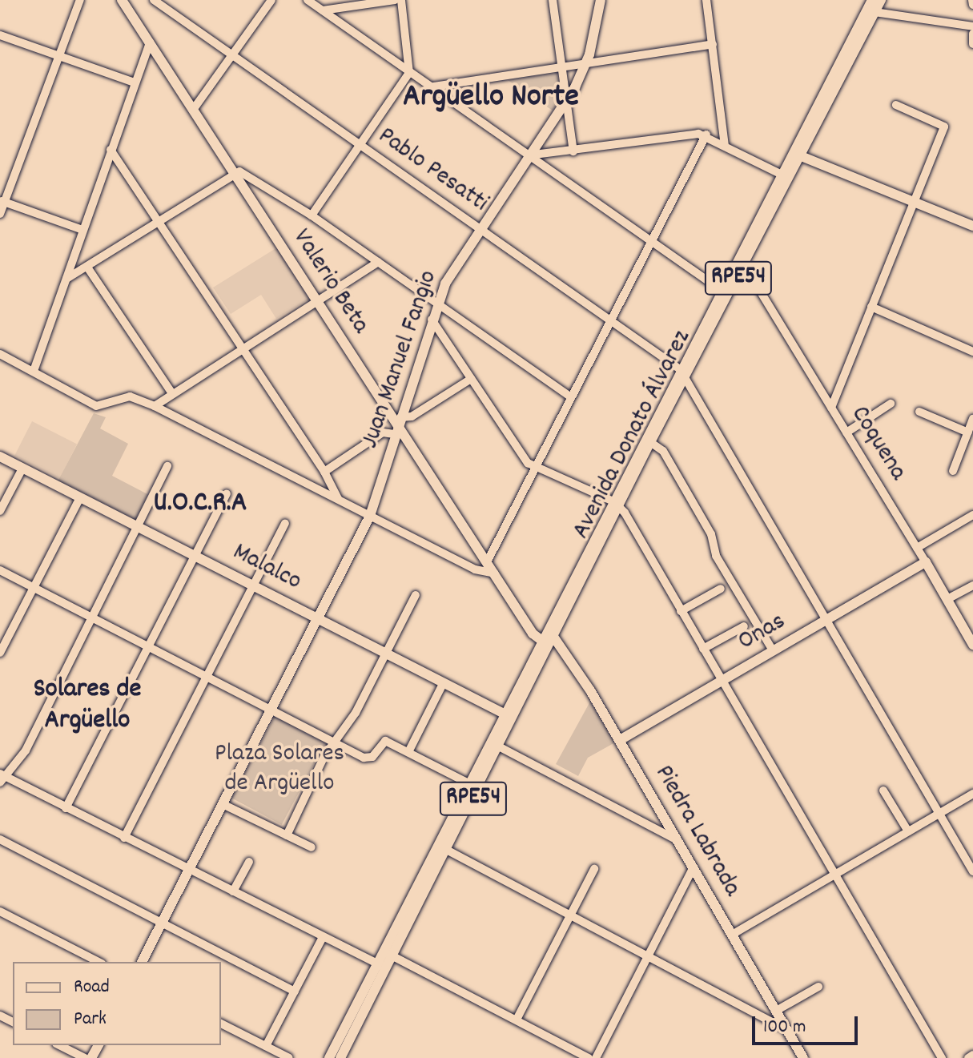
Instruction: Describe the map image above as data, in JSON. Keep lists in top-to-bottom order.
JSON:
{
  "streets": {
    "main road": [
      "RPE54",
      "Valerio Beta",
      "Juan Manuel Fangio",
      "Avenida Donato Álvarez",
      "Coquena",
      "Malalco",
      "Onas",
      "Piedra Labrada"
    ],
    "street": ["Pablo Pesatti"]
  },
  "crossings": [
    ["Pablo Pesatti", "Juan Manuel Fangio"],
    ["Pablo Pesatti", "Avenida Donato Álvarez"],
    ["Valerio Beta", "Juan Manuel Fangio"],
    ["Valerio Beta", "Avenida Donato Álvarez"],
    ["Valerio Beta", "Piedra Labrada"],
    ["Juan Manuel Fangio", "Malalco"],
    ["Avenida Donato Álvarez", "Coquena"],
    ["Avenida Donato Álvarez", "Malalco"],
    ["Avenida Donato Álvarez", "Piedra Labrada"],
    ["Coquena", "Onas"],
    ["Onas", "Piedra Labrada"]
  ],
  "districts": ["Argüello Norte", "U.O.C.R.A", "Solares de Argüello"],
  "parks": ["Plaza Solares de Argüello"],
  "legend": ["Road", "Park"],
  "scale_bar": "100 m"
}
